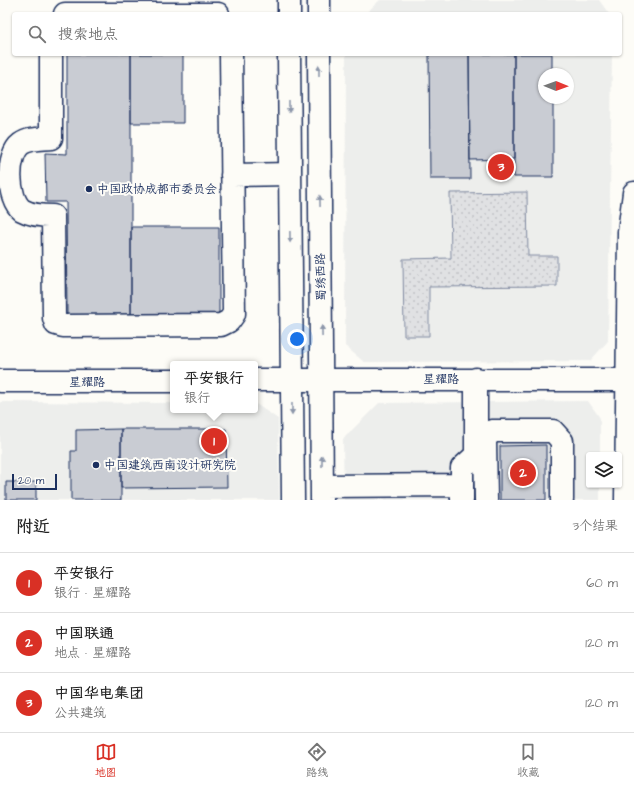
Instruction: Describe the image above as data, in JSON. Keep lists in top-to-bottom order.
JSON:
{
  "streets": {
    "street": ["蜀绣西路", "星耀路"]
  },
  "crossings": [
    ["蜀绣西路", "星耀路"]
  ],
  "places": ["中国政协成都市委员会", "中国建筑西南设计研究院"],
  "scale_bar": "20 m",
  "north": "right",
  "page": {
    "search": "搜索地点",
    "pins": ["3", "1", "2"],
    "popup": ["平安银行", "银行"],
    "scale": "20 m",
    "heading": ["附近", "3个结果"],
    "list": [
      {
        "mark": "1",
        "name": "平安银行",
        "note": "银行 · 星耀路",
        "value": "60 m"
      },
      {
        "mark": "2",
        "name": "中国联通",
        "note": "地点 · 星耀路",
        "value": "120 m"
      },
      {
        "mark": "3",
        "name": "中国华电集团",
        "note": "公共建筑",
        "value": "120 m"
      }
    ],
    "nav": ["地图", "路线", "收藏"]
  }
}
